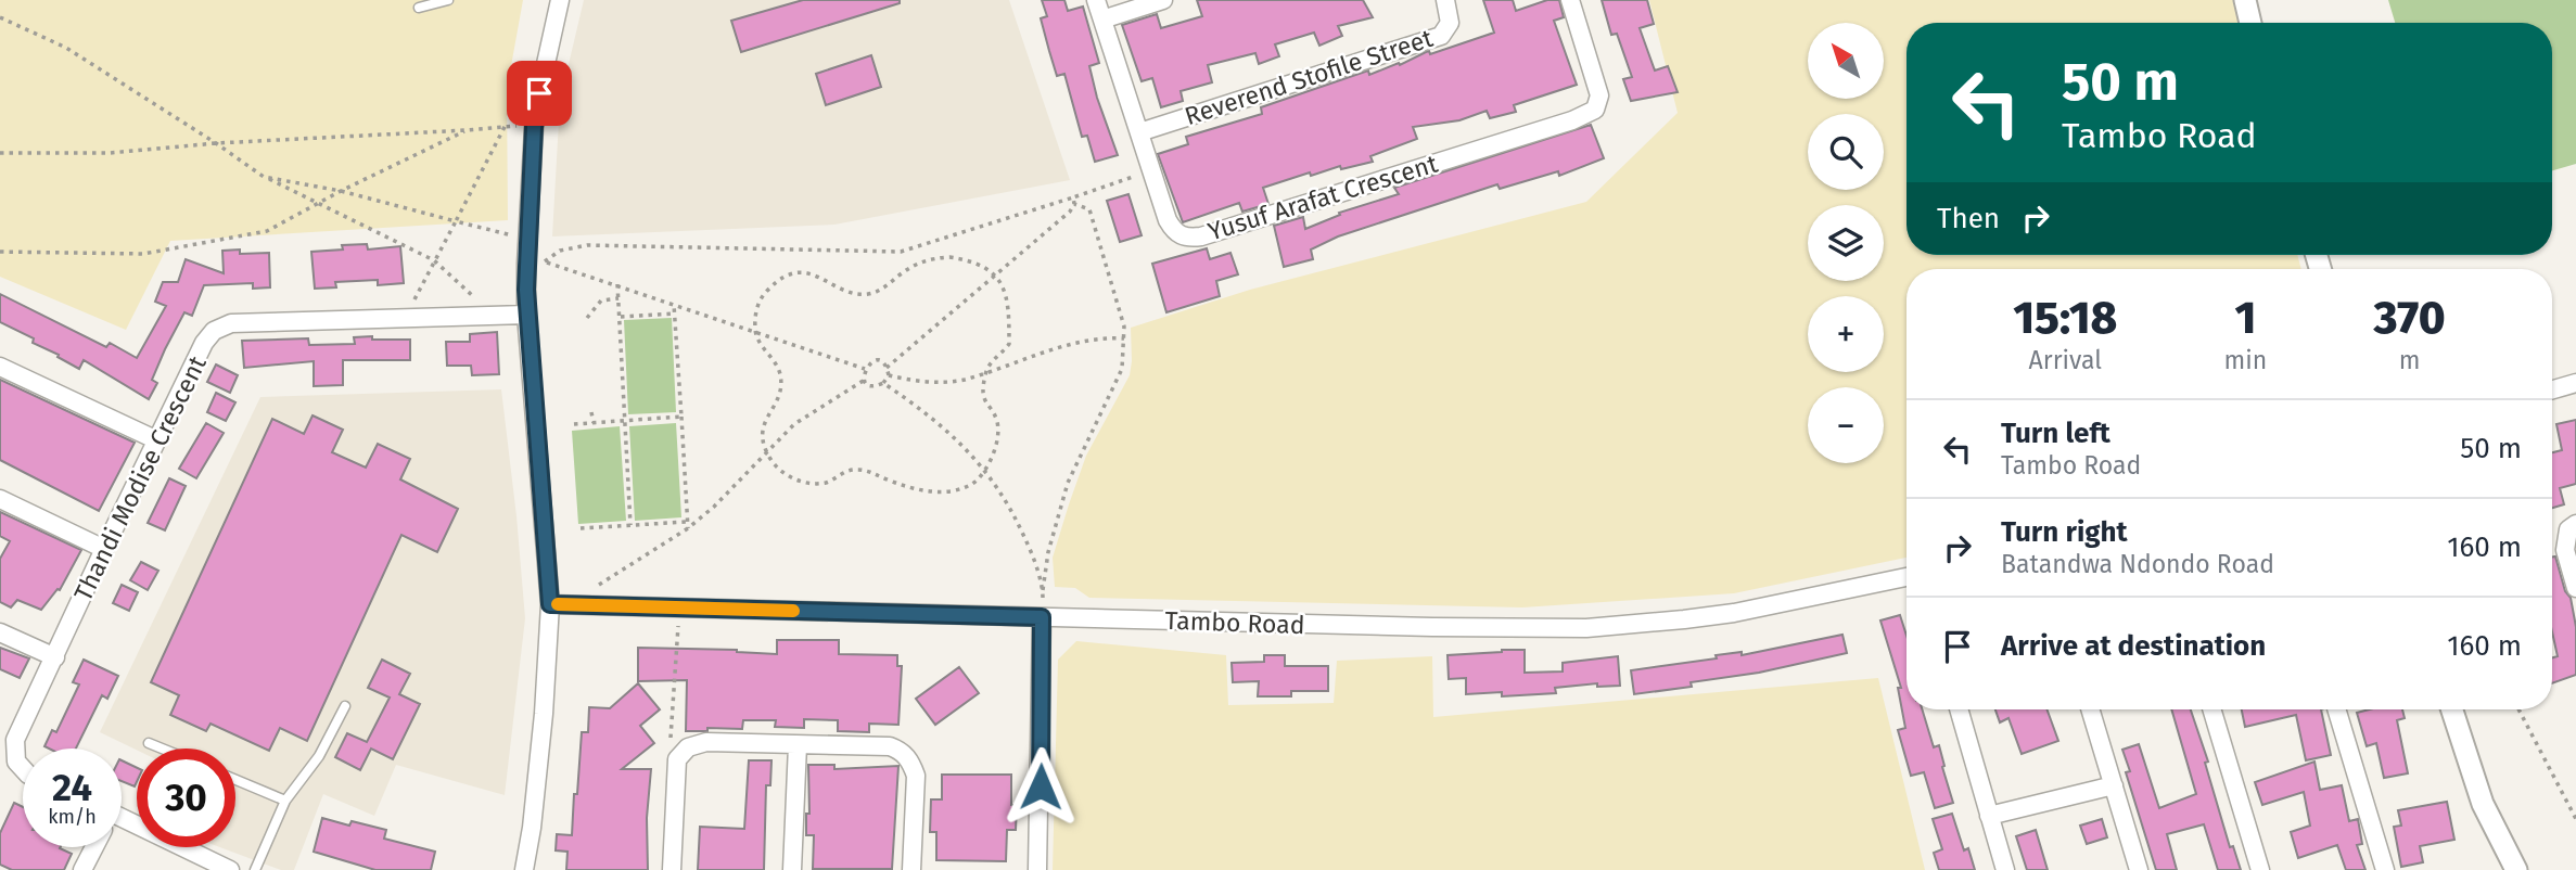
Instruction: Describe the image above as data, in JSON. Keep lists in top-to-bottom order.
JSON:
{
  "streets": {
    "street": [
      "Reverend Stofile Street",
      "Yusuf Arafat Crescent",
      "Thandi Modise Crescent",
      "Tambo Road"
    ]
  },
  "crossings": [
    ["Reverend Stofile Street", "Yusuf Arafat Crescent"]
  ],
  "north": "top left",
  "page": {
    "map_buttons": ["+", "−"],
    "turn": ["50 m", "Tambo Road"],
    "then": "Then",
    "eta": [
      "15:18",
      "Arrival",
      "1",
      "min",
      "370",
      "m"
    ],
    "list": [
      {
        "name": "Turn left",
        "note": "Tambo Road",
        "value": "50 m"
      },
      {
        "name": "Turn right",
        "note": "Batandwa Ndondo Road",
        "value": "160 m"
      },
      {
        "name": "Arrive at destination",
        "value": "160 m"
      }
    ],
    "speed": "24 km/h",
    "limit": "30"
  }
}
